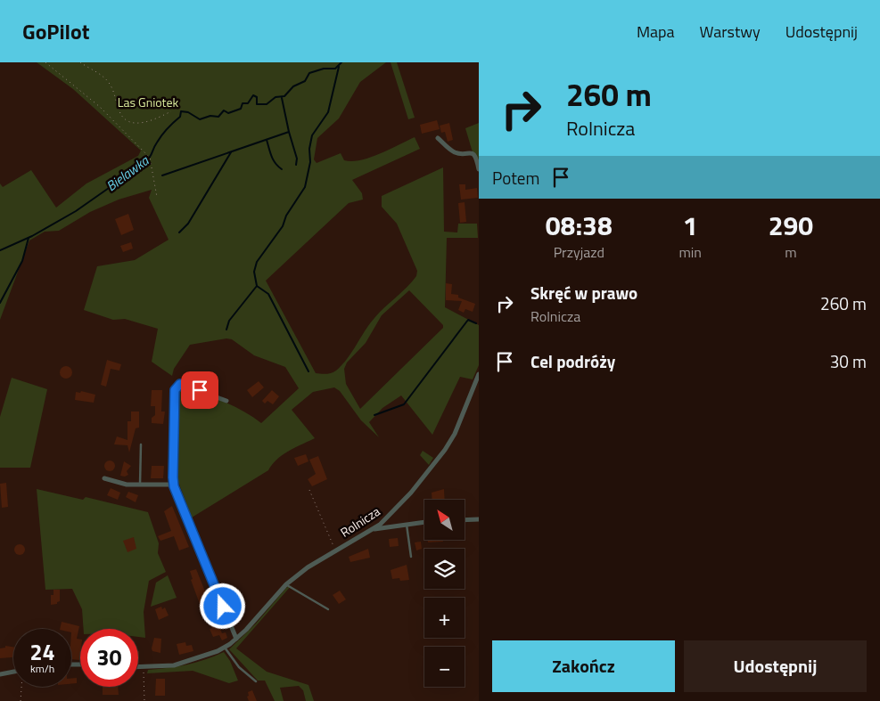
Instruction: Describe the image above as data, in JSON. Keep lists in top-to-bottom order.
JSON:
{
  "streets": {
    "street": ["Rolnicza"]
  },
  "water": ["Bielawka"],
  "parks": ["Las Gniotek"],
  "north": "top left",
  "page": {
    "header": "GoPilot",
    "nav": ["Mapa", "Warstwy", "Udostępnij"],
    "turn": ["260 m", "Rolnicza"],
    "then": "Potem",
    "eta": [
      "08:38",
      "Przyjazd",
      "1",
      "min",
      "290",
      "m"
    ],
    "list": [
      {
        "name": "Skręć w prawo",
        "note": "Rolnicza",
        "value": "260 m"
      },
      {
        "name": "Cel podróży",
        "value": "30 m"
      }
    ],
    "map_buttons": ["+", "−"],
    "speed": "24 km/h",
    "limit": "30",
    "buttons": ["Zakończ", "Udostępnij"]
  }
}
